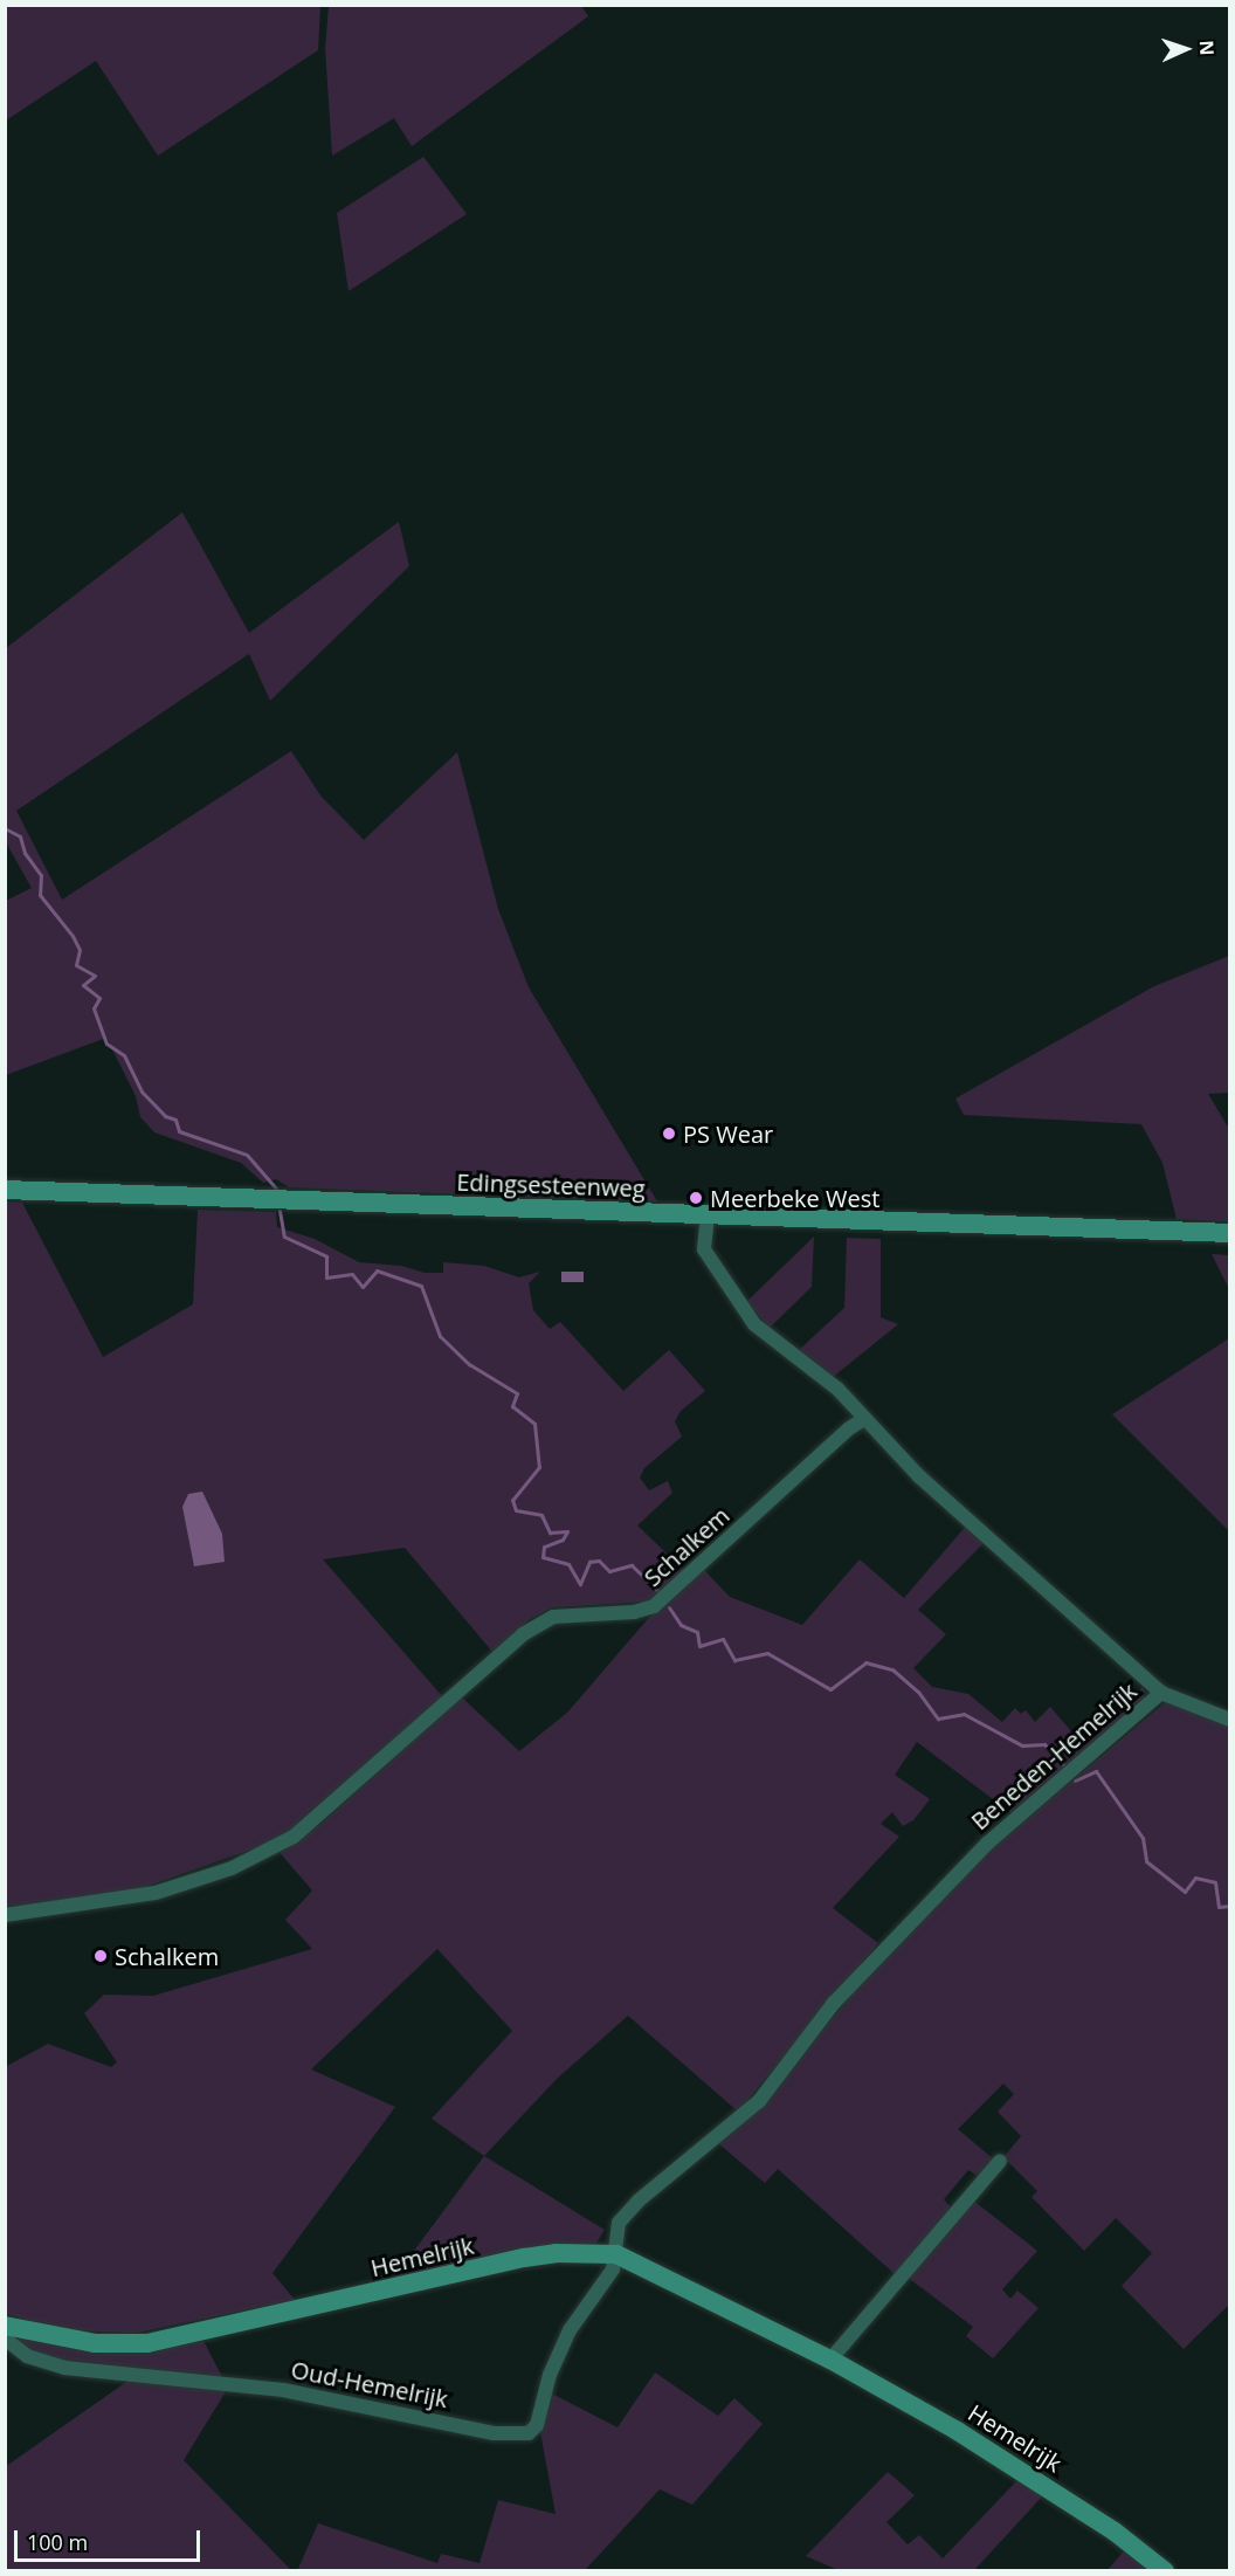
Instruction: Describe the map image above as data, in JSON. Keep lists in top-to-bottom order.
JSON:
{
  "streets": {
    "main road": ["Edingsesteenweg", "Hemelrijk"],
    "street": ["Schalkem", "Beneden-Hemelrijk", "Oud-Hemelrijk"]
  },
  "crossings": [
    ["Edingsesteenweg", "Beneden-Hemelrijk"],
    ["Schalkem", "Beneden-Hemelrijk"],
    ["Beneden-Hemelrijk", "Hemelrijk"],
    ["Beneden-Hemelrijk", "Oud-Hemelrijk"],
    ["Hemelrijk", "Oud-Hemelrijk"]
  ],
  "places": ["PS Wear", "Meerbeke West", "Schalkem"],
  "scale_bar": "100 m",
  "north": "right"
}
